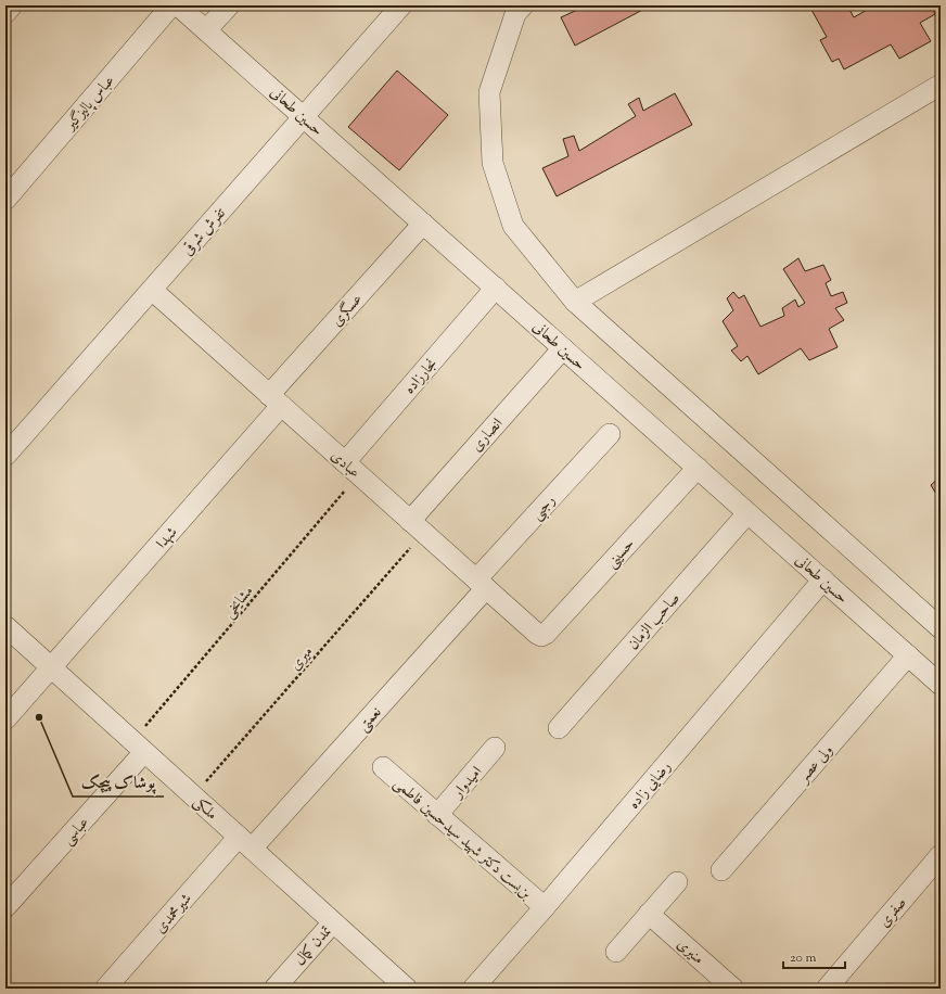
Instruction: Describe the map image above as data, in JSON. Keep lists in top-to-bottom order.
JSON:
{
  "streets": {
    "street": [
      "عباس پالیزگیر",
      "حسین طحانی",
      "تفرش شرقی",
      "عسگری",
      "نجارزاده",
      "انصاری",
      "عبادی",
      "رجبی",
      "شهدا",
      "حسینی",
      "صاحب الزمان",
      "نعمتی",
      "ولی عصر",
      "امیدوار",
      "رضایی زاده",
      "ملکی",
      "عباسی",
      "بن‌بست دکتر شهید سیدحسین فاطمی",
      "صفری",
      "شیرمحمدی",
      "تمدن کمال",
      "منیری"
    ],
    "path": ["مشایخی", "میری"]
  },
  "crossings": [
    ["حسین طحانی", "تفرش شرقی"],
    ["حسین طحانی", "عسگری"],
    ["حسین طحانی", "نجارزاده"],
    ["حسین طحانی", "انصاری"],
    ["حسین طحانی", "حسینی"],
    ["حسین طحانی", "صاحب الزمان"],
    ["حسین طحانی", "ولی عصر"],
    ["حسین طحانی", "رضایی زاده"],
    ["تفرش شرقی", "عبادی"],
    ["عسگری", "عبادی"],
    ["عسگری", "شهدا"],
    ["نجارزاده", "عبادی"],
    ["نجارزاده", "مشایخی"],
    ["انصاری", "عبادی"],
    ["انصاری", "میری"],
    ["عبادی", "رجبی"],
    ["عبادی", "شهدا"],
    ["عبادی", "حسینی"],
    ["عبادی", "مشایخی"],
    ["عبادی", "میری"],
    ["عبادی", "نعمتی"],
    ["رجبی", "نعمتی"],
    ["شهدا", "ملکی"],
    ["مشایخی", "ملکی"],
    ["مشایخی", "عباسی"],
    ["میری", "ملکی"],
    ["نعمتی", "ملکی"],
    ["نعمتی", "شیرمحمدی"],
    ["امیدوار", "بن‌بست دکتر شهید سیدحسین فاطمی"],
    ["رضایی زاده", "بن‌بست دکتر شهید سیدحسین فاطمی"],
    ["ملکی", "عباسی"],
    ["ملکی", "شیرمحمدی"],
    ["ملکی", "تمدن کمال"]
  ],
  "places": ["پوشاک پیچک"],
  "scale_bar": "20 m"
}
